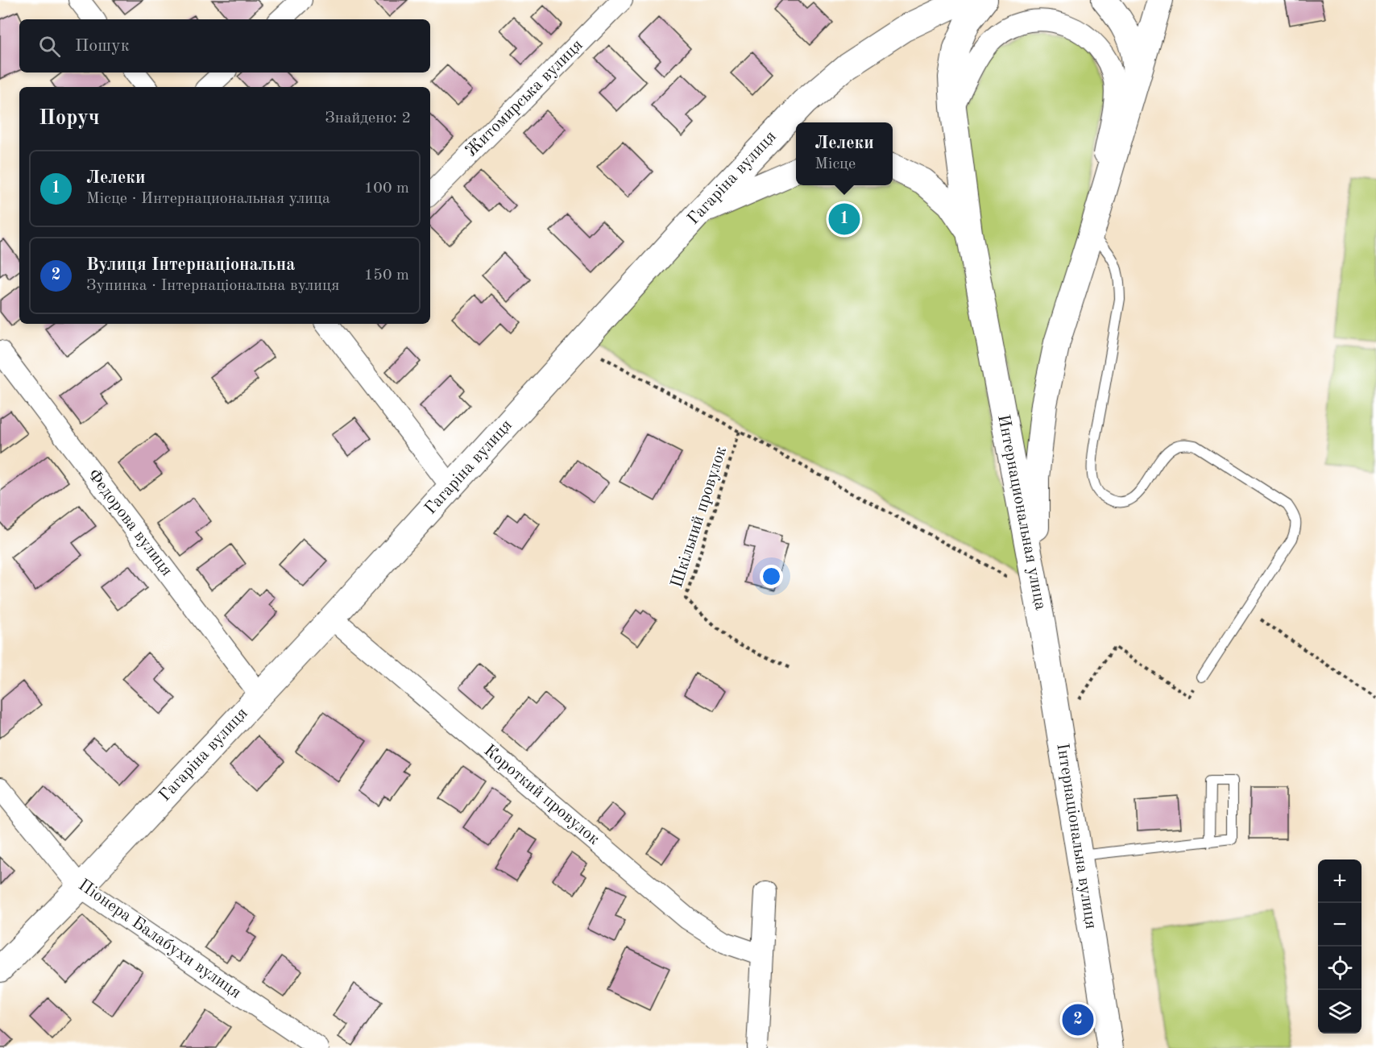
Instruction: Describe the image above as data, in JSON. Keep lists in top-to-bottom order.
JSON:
{
  "streets": {
    "street": [
      "Житомирська вулиця",
      "Гагаріна вулиця",
      "Интернациональная улица",
      "Федорова вулиця",
      "Короткий провулок",
      "Інтернаціональна вулиця",
      "Піонера Балабухи вулиця"
    ],
    "path": ["Шкільний провулок"]
  },
  "crossings": [
    ["Гагаріна вулиця", "Федорова вулиця"],
    ["Гагаріна вулиця", "Короткий провулок"],
    ["Гагаріна вулиця", "Піонера Балабухи вулиця"],
    ["Интернациональная улица", "Інтернаціональна вулиця"]
  ],
  "page": {
    "search": "Пошук",
    "heading": ["Поруч", "Знайдено: 2"],
    "popup": ["Лелеки", "Місце"],
    "list": [
      {
        "mark": "1",
        "name": "Лелеки",
        "note": "Місце · Интернациональная улица",
        "value": "100 m"
      },
      {
        "mark": "2",
        "name": "Вулиця Інтернаціональна",
        "note": "Зупинка · Інтернаціональна вулиця",
        "value": "150 m"
      }
    ],
    "pins": ["1", "2"],
    "map_buttons": ["+", "−"]
  }
}
